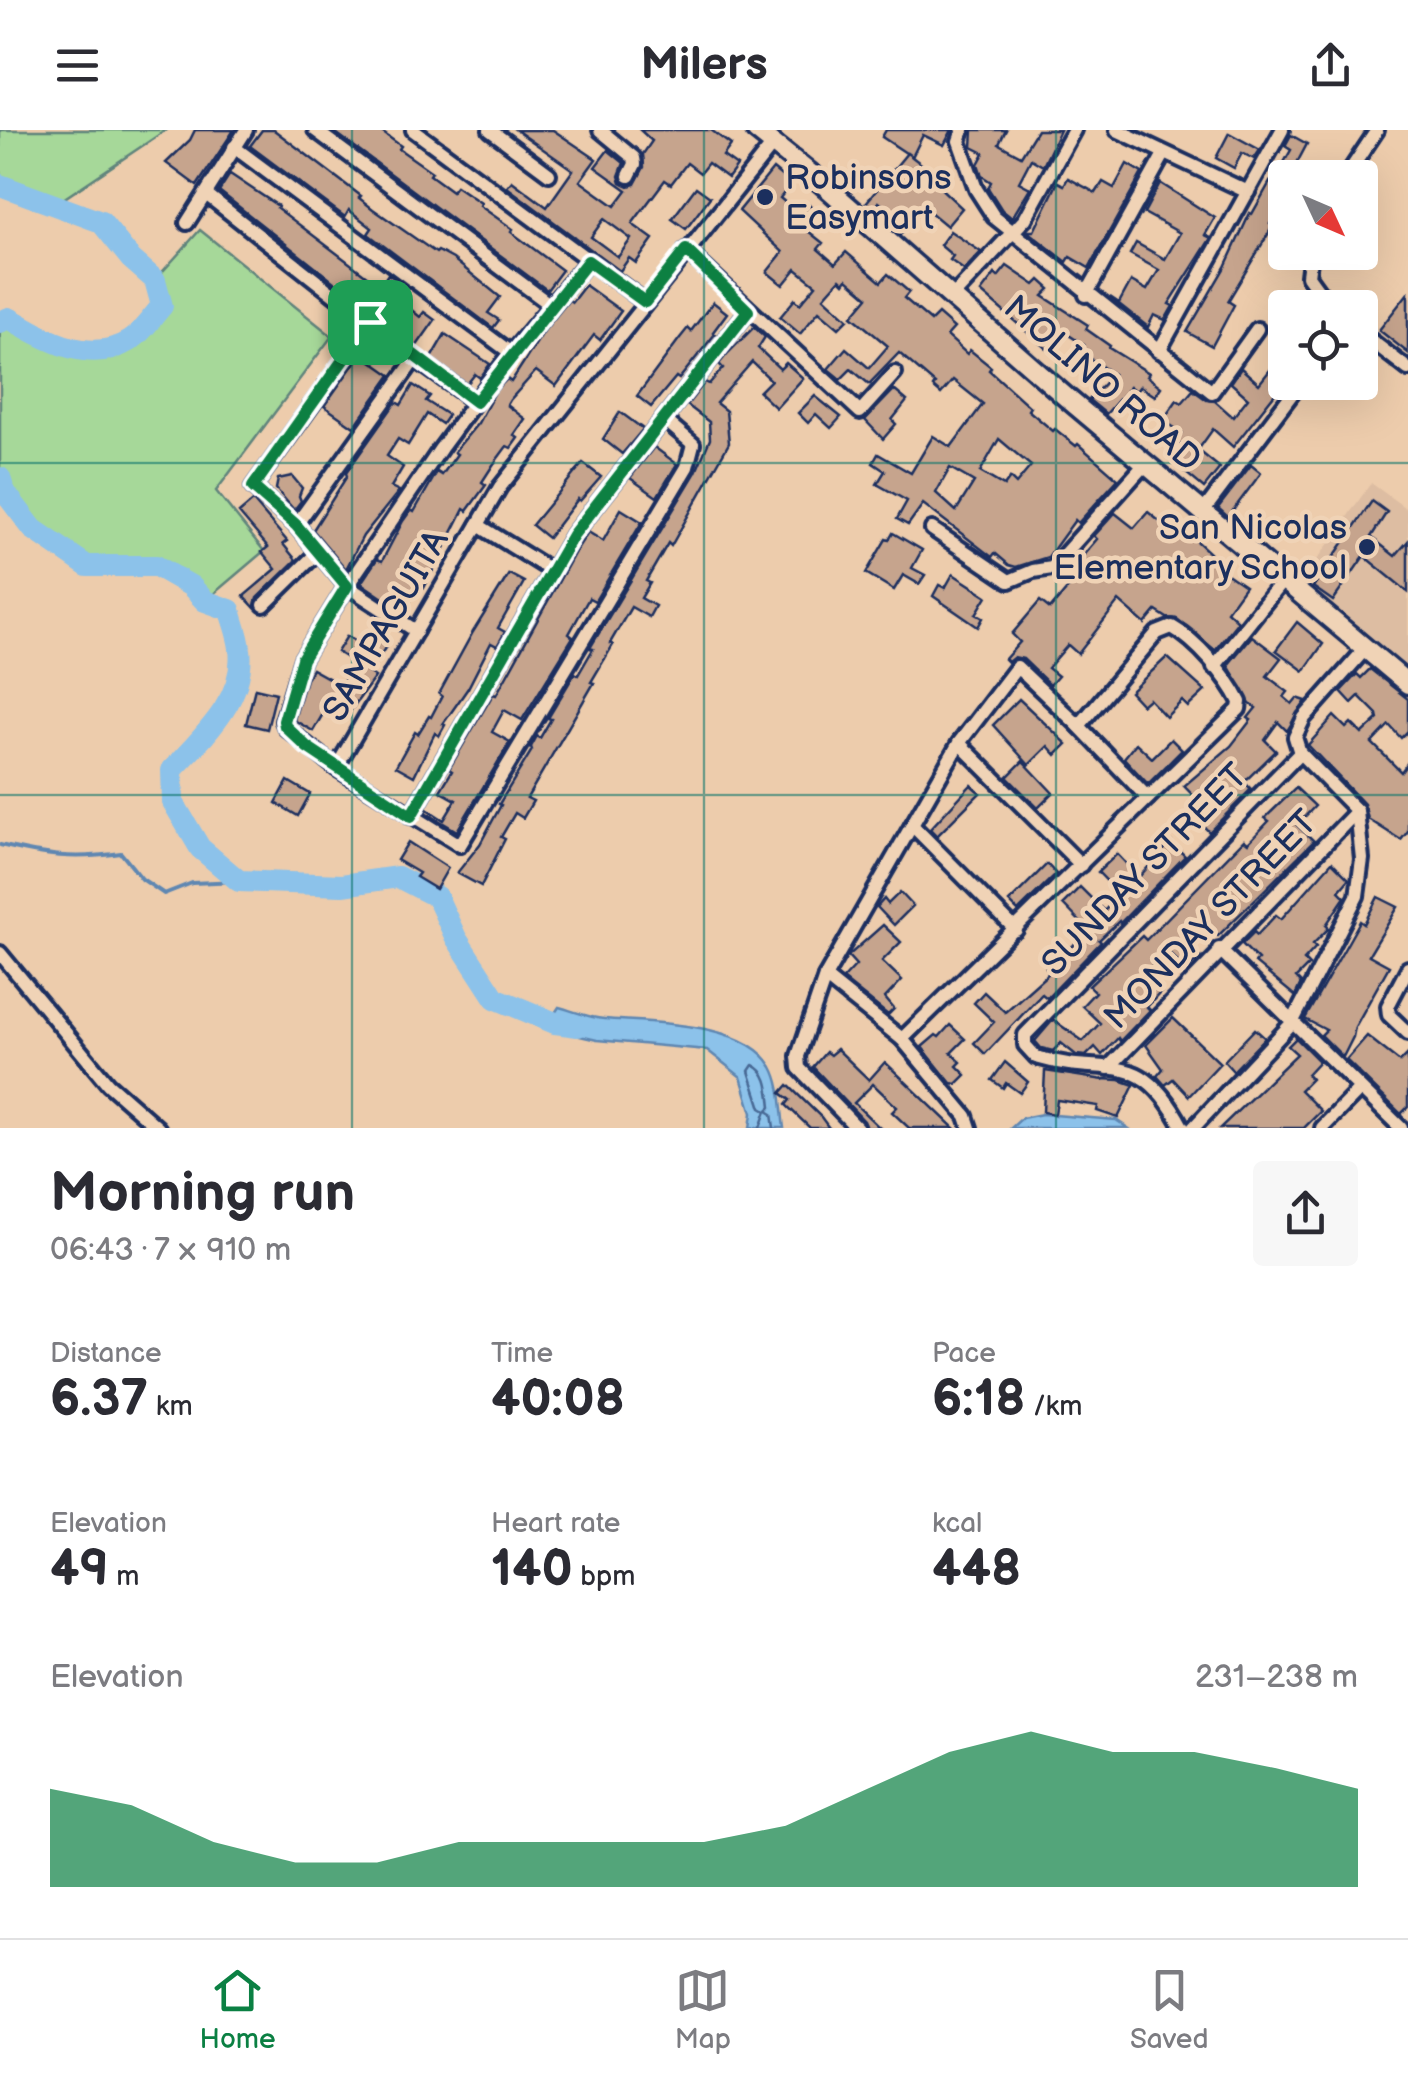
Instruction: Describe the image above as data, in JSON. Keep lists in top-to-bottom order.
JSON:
{
  "streets": {
    "main road": ["MOLINO ROAD"],
    "street": ["SAMPAGUITA", "SUNDAY STREET", "MONDAY STREET"]
  },
  "crossings": [
    ["MOLINO ROAD", "SAMPAGUITA"],
    ["SUNDAY STREET", "MONDAY STREET"]
  ],
  "places": ["Robinsons Easymart", "San Nicolas Elementary School"],
  "north": "bottom right",
  "page": {
    "header": "Milers",
    "heading": ["Morning run", "06:43 · 7 × 910 m"],
    "stats": [
      ["Distance", "6.37 km"],
      ["Time", "40:08"],
      ["Pace", "6:18 /km"],
      ["Elevation", "49 m"],
      ["Heart rate", "140 bpm"],
      ["kcal", "448"]
    ],
    "chart": ["Elevation", "231–238 m"],
    "tabs": ["Home", "Map", "Saved"]
  }
}
